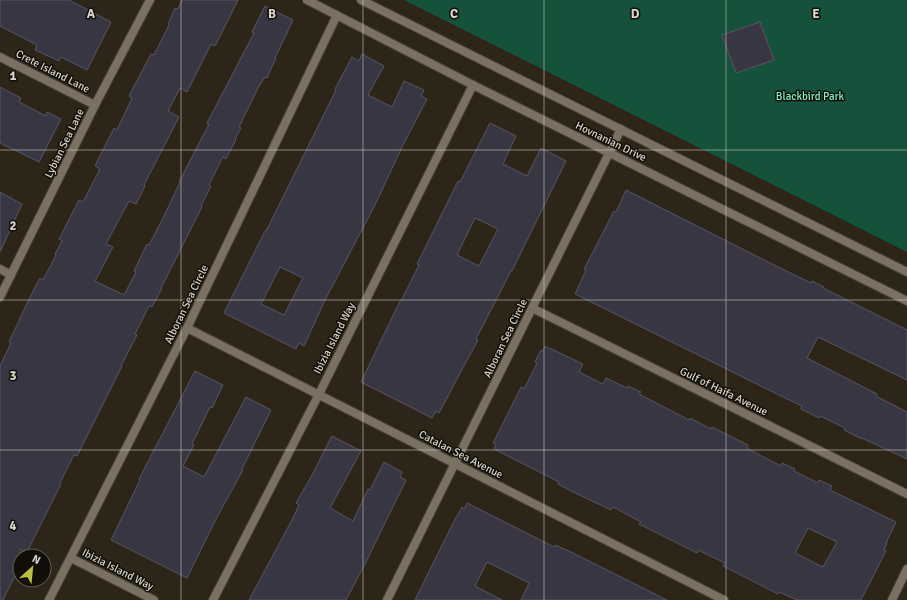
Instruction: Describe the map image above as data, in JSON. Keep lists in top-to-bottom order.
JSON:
{
  "streets": {
    "street": [
      "Crete Island Lane",
      "Hovnanian Drive",
      "Lybian Sea Lane",
      "Alboran Sea Circle",
      "Ibizia Island Way",
      "Gulf of Haifa Avenue",
      "Catalan Sea Avenue"
    ]
  },
  "crossings": [
    ["Crete Island Lane", "Lybian Sea Lane"],
    ["Hovnanian Drive", "Alboran Sea Circle"],
    ["Hovnanian Drive", "Ibizia Island Way"],
    ["Alboran Sea Circle", "Ibizia Island Way"],
    ["Alboran Sea Circle", "Gulf of Haifa Avenue"],
    ["Alboran Sea Circle", "Catalan Sea Avenue"],
    ["Ibizia Island Way", "Catalan Sea Avenue"]
  ],
  "parks": ["Blackbird Park"],
  "north": "top right",
  "grid": {
    "columns": [
      "A",
      "B",
      "C",
      "D",
      "E"
    ],
    "rows": [
      "1",
      "2",
      "3",
      "4"
    ]
  }
}
